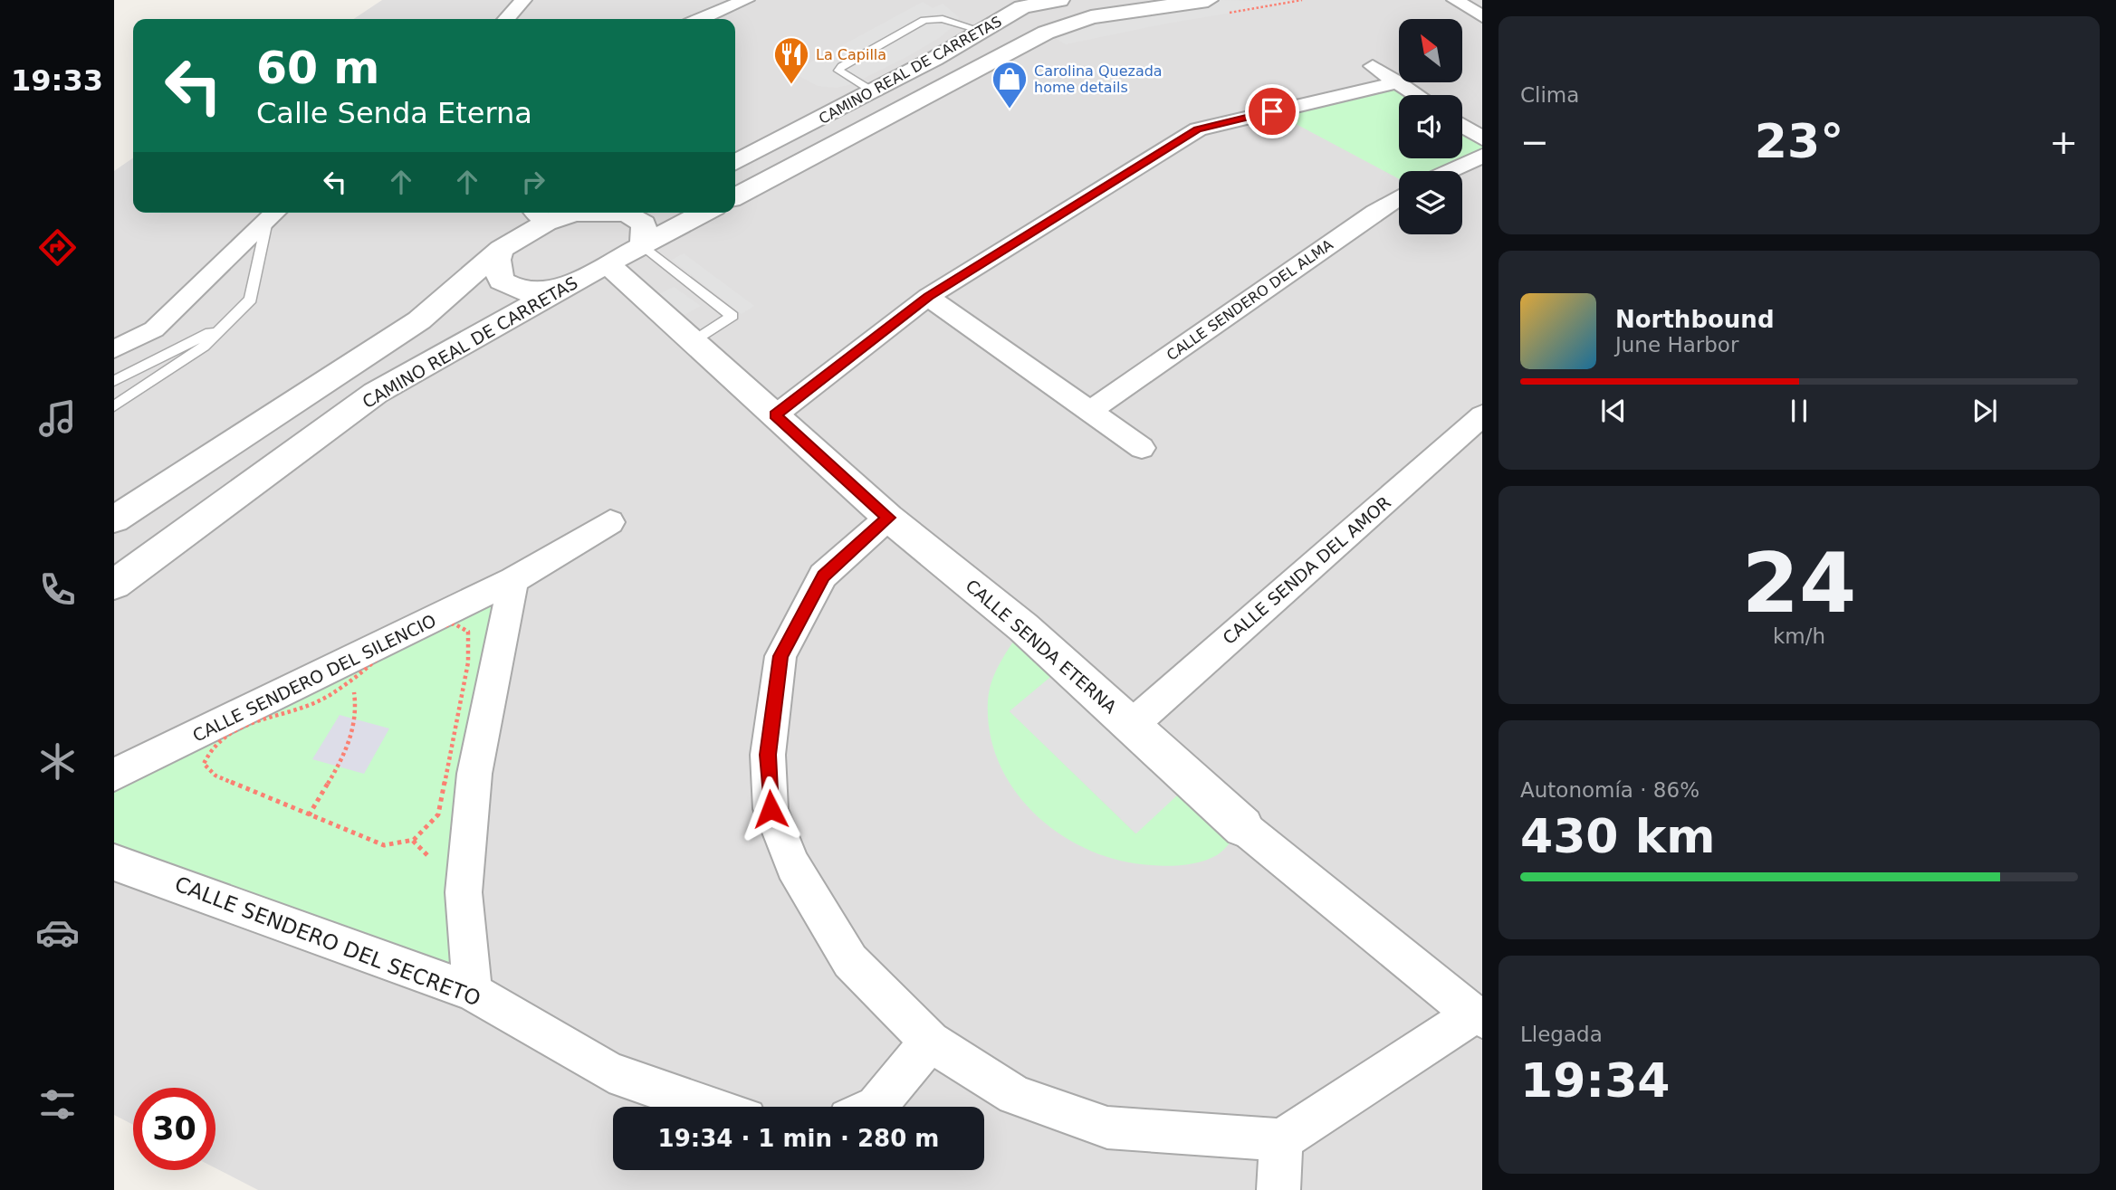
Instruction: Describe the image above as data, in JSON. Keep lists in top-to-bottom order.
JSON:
{
  "streets": {
    "street": [
      "CAMINO REAL DE CARRETAS",
      "CALLE SENDERO DEL ALMA",
      "CALLE SENDA DEL AMOR",
      "CALLE SENDA ETERNA",
      "CALLE SENDERO DEL SILENCIO",
      "CALLE SENDERO DEL SECRETO"
    ]
  },
  "crossings": [
    ["CAMINO REAL DE CARRETAS", "CALLE SENDA ETERNA"],
    ["CALLE SENDA DEL AMOR", "CALLE SENDA ETERNA"]
  ],
  "places": {
    "restaurant": ["La Capilla"],
    "shop": ["Carolina Quezada home details"]
  },
  "north": "top left",
  "page": {
    "tabs": "19:33",
    "tile": [
      "Clima",
      ["24", "km/h"],
      ["Autonomía · 86%", "430 km"],
      ["Llegada", "19:34"]
    ],
    "turn": ["60 m", "Calle Senda Eterna"],
    "heat": ["−", "23°", "+"],
    "song": ["Northbound", "June Harbor"],
    "limit": "30",
    "trip": "19:34 · 1 min · 280 m"
  }
}
